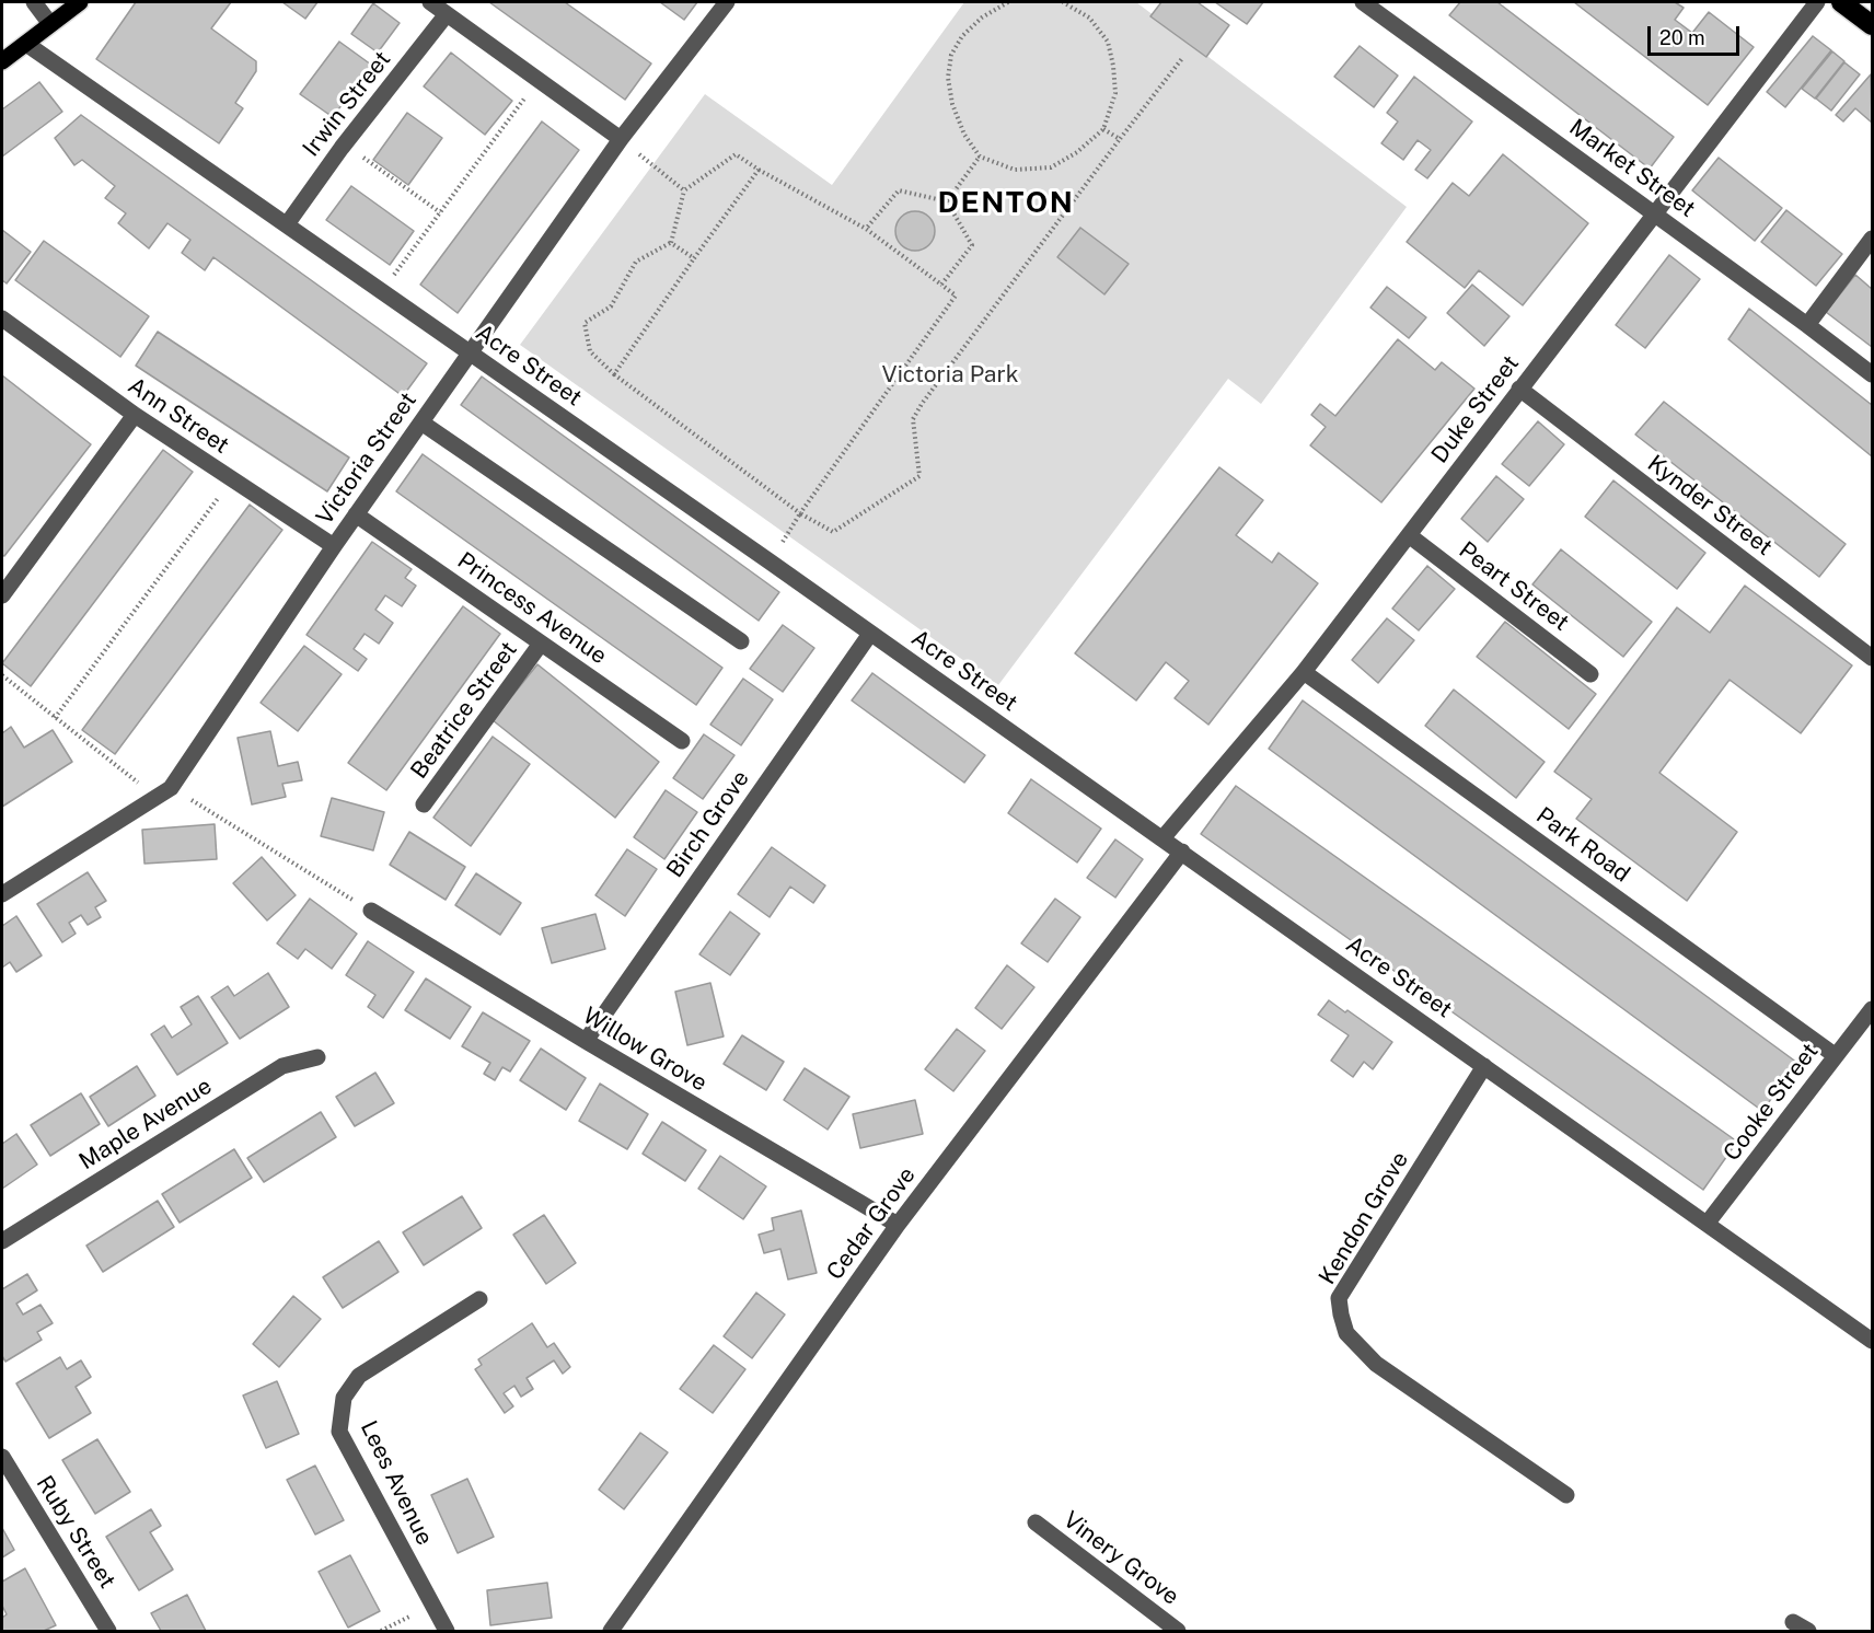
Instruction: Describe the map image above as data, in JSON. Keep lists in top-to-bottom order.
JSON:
{
  "streets": {
    "street": [
      "Irwin Street",
      "Market Street",
      "Acre Street",
      "Duke Street",
      "Ann Street",
      "Victoria Street",
      "Kynder Street",
      "Peart Street",
      "Princess Avenue",
      "Beatrice Street",
      "Birch Grove",
      "Park Road",
      "Willow Grove",
      "Cooke Street",
      "Maple Avenue",
      "Kendon Grove",
      "Cedar Grove",
      "Lees Avenue",
      "Ruby Street",
      "Vinery Grove"
    ]
  },
  "crossings": [
    ["Irwin Street", "Acre Street"],
    ["Market Street", "Duke Street"],
    ["Acre Street", "Duke Street"],
    ["Acre Street", "Victoria Street"],
    ["Acre Street", "Birch Grove"],
    ["Acre Street", "Cooke Street"],
    ["Acre Street", "Kendon Grove"],
    ["Acre Street", "Cedar Grove"],
    ["Duke Street", "Kynder Street"],
    ["Duke Street", "Peart Street"],
    ["Duke Street", "Park Road"],
    ["Ann Street", "Victoria Street"],
    ["Victoria Street", "Princess Avenue"],
    ["Princess Avenue", "Beatrice Street"],
    ["Birch Grove", "Willow Grove"],
    ["Park Road", "Cooke Street"],
    ["Willow Grove", "Cedar Grove"]
  ],
  "districts": ["DENTON"],
  "parks": ["Victoria Park"],
  "scale_bar": "20 m"
}
